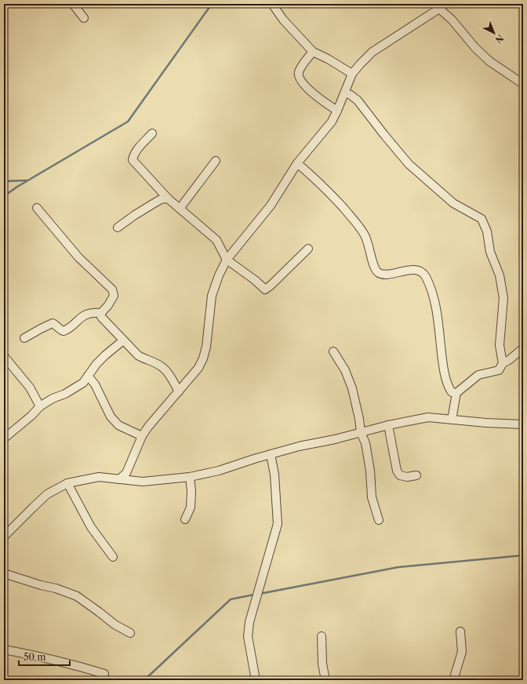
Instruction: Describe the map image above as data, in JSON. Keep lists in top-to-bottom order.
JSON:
{
  "scale_bar": "50 m",
  "north": "bottom right"
}
